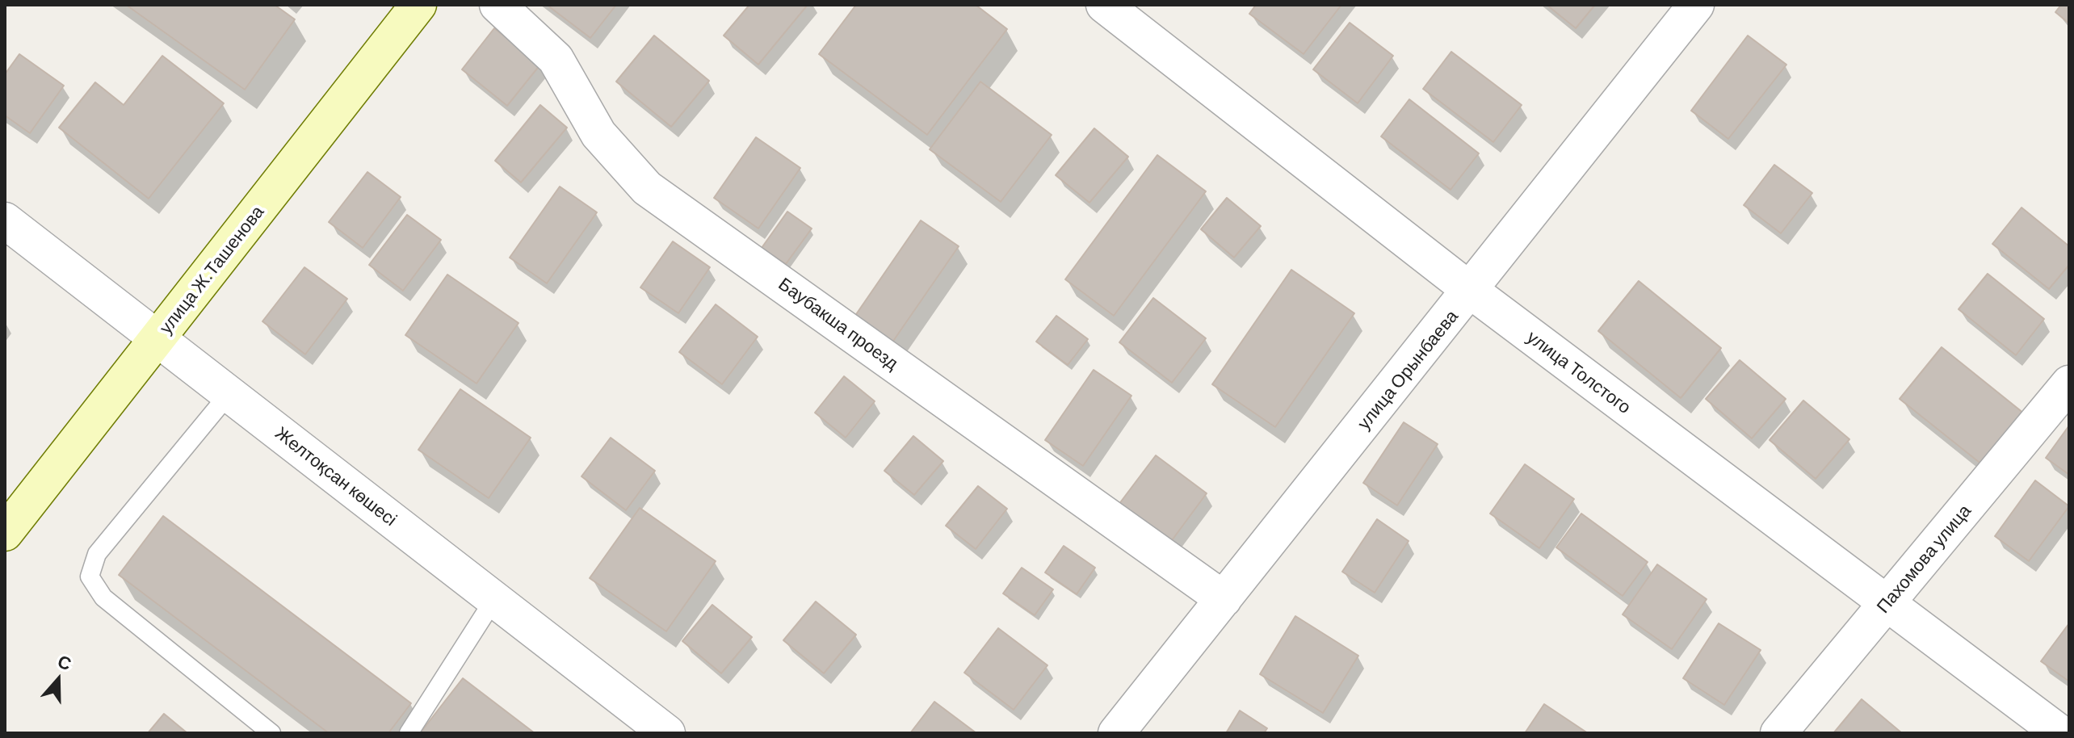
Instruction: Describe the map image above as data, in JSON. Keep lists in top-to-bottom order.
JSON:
{
  "streets": {
    "street": [
      "улица Ж.Ташенова",
      "Баубакша проезд",
      "улица Орынбаева",
      "улица Толстого",
      "Желтоқсан көшесі",
      "Пахомова улица"
    ]
  },
  "crossings": [
    ["улица Ж.Ташенова", "Желтоқсан көшесі"],
    ["Баубакша проезд", "улица Орынбаева"],
    ["улица Орынбаева", "улица Толстого"],
    ["улица Толстого", "Пахомова улица"]
  ],
  "north": "top"
}
